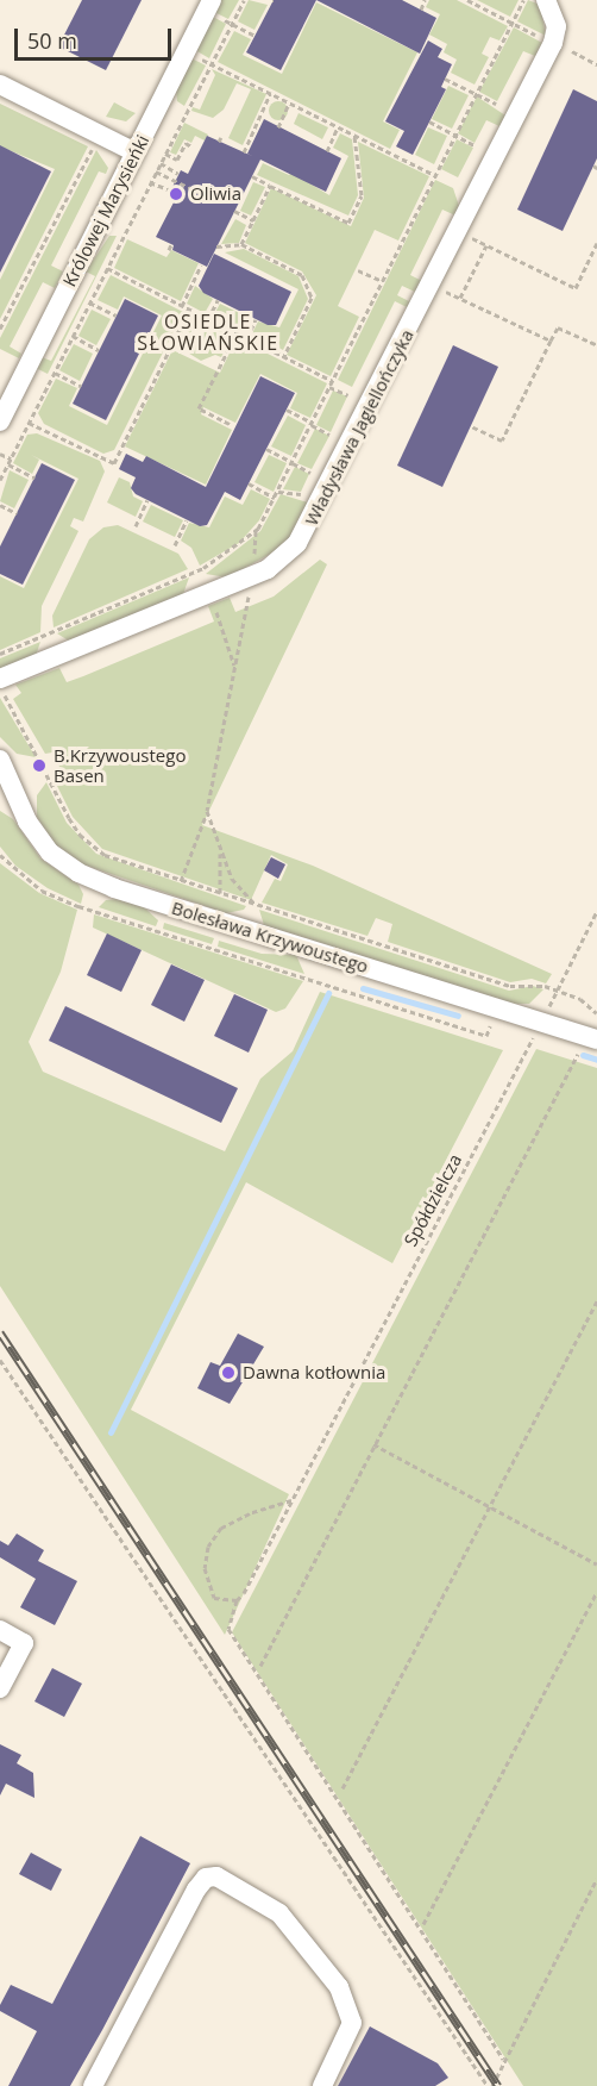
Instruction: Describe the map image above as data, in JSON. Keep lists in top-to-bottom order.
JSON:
{
  "streets": {
    "street": ["Królowej Marysieńki", "Władysława Jagiellończyka", "Bolesława Krzywoustego"],
    "path": ["Spółdzielcza"]
  },
  "crossings": [
    ["Bolesława Krzywoustego", "Spółdzielcza"]
  ],
  "districts": ["OSIEDLE SŁOWIAŃSKIE"],
  "places": ["Oliwia", "B.Krzywoustego Basen", "Dawna kotłownia"],
  "scale_bar": "50 m"
}
